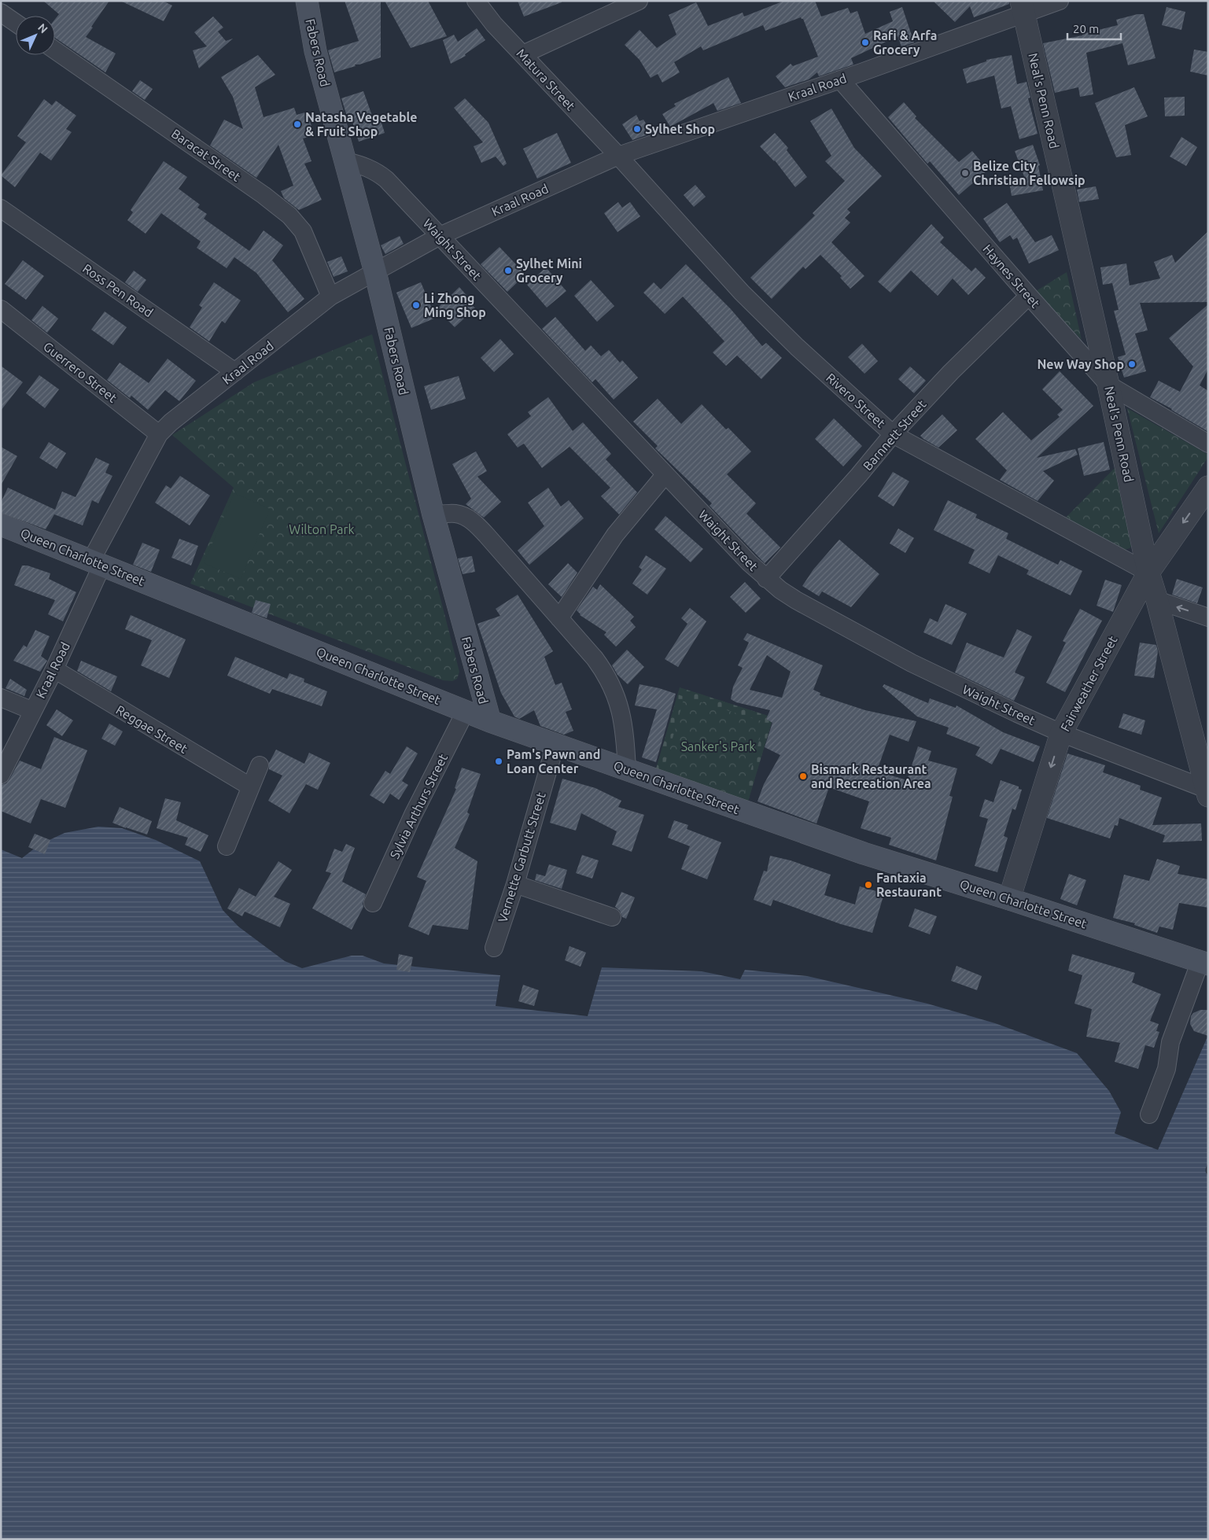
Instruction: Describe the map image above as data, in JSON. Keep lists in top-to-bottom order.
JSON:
{
  "streets": {
    "main road": ["Fabers Road", "Queen Charlotte Street"],
    "street": [
      "Matura Street",
      "Kraal Road",
      "Neal's Penn Road",
      "Baracat Street",
      "Waight Street",
      "Haynes Street",
      "Ross Pen Road",
      "Guerrero Street",
      "Rivero Street",
      "Barnnett Street",
      "Fairweather Street",
      "Reggae Street",
      "Sylvia Arthurs Street",
      "Vernette Garbutt Street"
    ]
  },
  "crossings": [
    ["Fabers Road", "Kraal Road"],
    ["Fabers Road", "Waight Street"],
    ["Fabers Road", "Queen Charlotte Street"],
    ["Matura Street", "Kraal Road"],
    ["Matura Street", "Rivero Street"],
    ["Kraal Road", "Neal's Penn Road"],
    ["Kraal Road", "Baracat Street"],
    ["Kraal Road", "Waight Street"],
    ["Kraal Road", "Haynes Street"],
    ["Kraal Road", "Ross Pen Road"],
    ["Kraal Road", "Guerrero Street"],
    ["Kraal Road", "Rivero Street"],
    ["Kraal Road", "Queen Charlotte Street"],
    ["Kraal Road", "Reggae Street"],
    ["Neal's Penn Road", "Waight Street"],
    ["Neal's Penn Road", "Haynes Street"],
    ["Neal's Penn Road", "Rivero Street"],
    ["Neal's Penn Road", "Fairweather Street"],
    ["Waight Street", "Barnnett Street"],
    ["Waight Street", "Fairweather Street"],
    ["Haynes Street", "Barnnett Street"],
    ["Rivero Street", "Barnnett Street"],
    ["Rivero Street", "Fairweather Street"],
    ["Queen Charlotte Street", "Fairweather Street"],
    ["Queen Charlotte Street", "Sylvia Arthurs Street"],
    ["Queen Charlotte Street", "Vernette Garbutt Street"]
  ],
  "one_way": ["Fairweather Street"],
  "parks": ["Wilton Park", "Sanker's Park"],
  "places": [
    "Rafi & Arfa Grocery",
    "Natasha Vegetable & Fruit Shop",
    "Sylhet Shop",
    "Belize City Christian Fellowsip",
    "Sylhet Mini Grocery",
    "Li Zhong Ming Shop",
    "New Way Shop",
    "Pam's Pawn and Loan Center",
    "Bismark Restaurant and Recreation Area",
    "Fantaxia Restaurant"
  ],
  "scale_bar": "20 m",
  "north": "top right"
}
